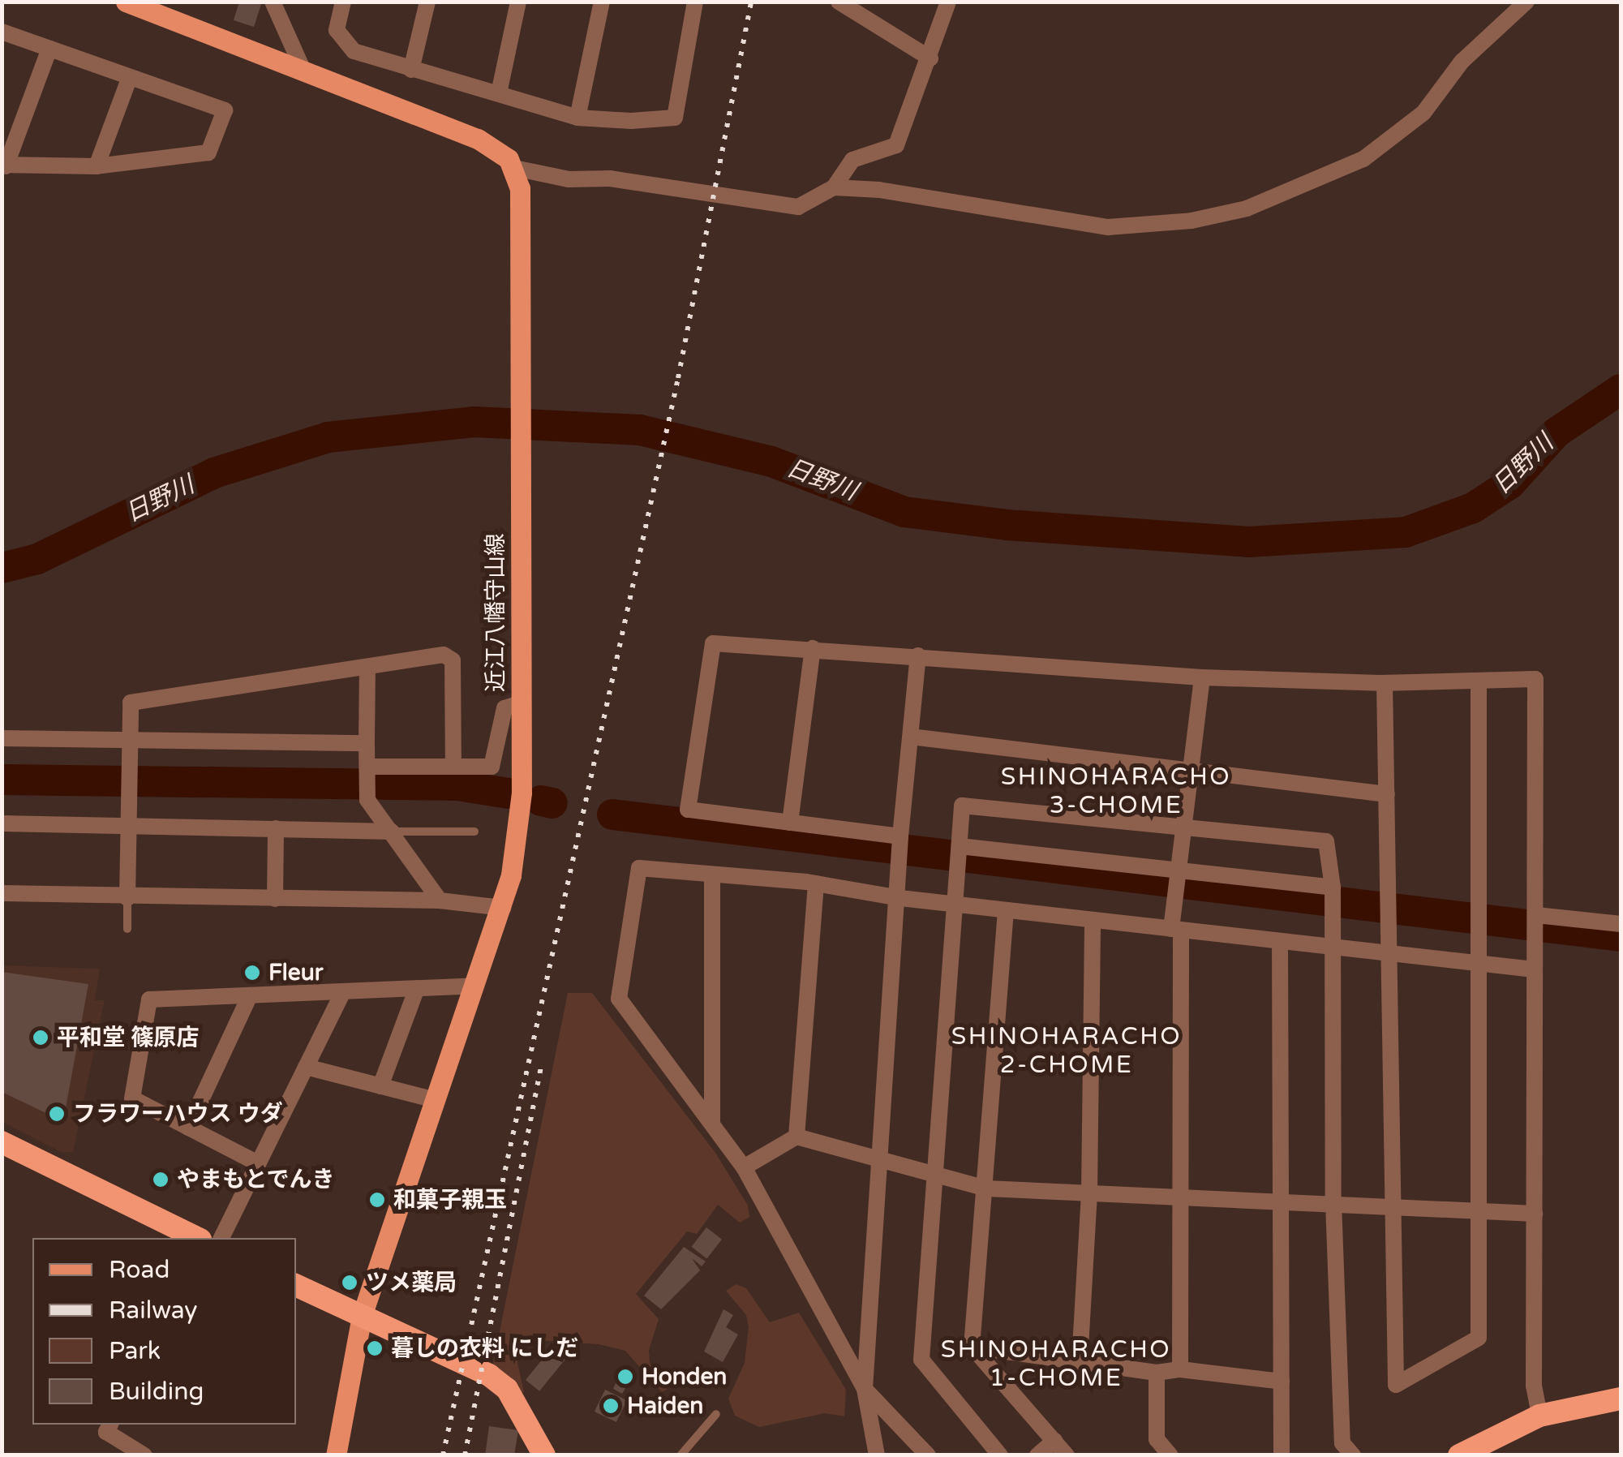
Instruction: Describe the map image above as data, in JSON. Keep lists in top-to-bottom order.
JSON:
{
  "streets": {
    "main road": ["近江八幡守山線"]
  },
  "districts": ["SHINOHARACHO 3-CHOME", "SHINOHARACHO 2-CHOME", "SHINOHARACHO 1-CHOME"],
  "water": ["日野川"],
  "places": [
    "Fleur",
    "平和堂 篠原店",
    "フラワーハウス ウダ",
    "やまもとでんき",
    "和菓子親玉",
    "ツメ薬局",
    "暮しの衣料 にしだ",
    "Honden",
    "Haiden"
  ],
  "legend": [
    "Road",
    "Railway",
    "Park",
    "Building"
  ]
}
